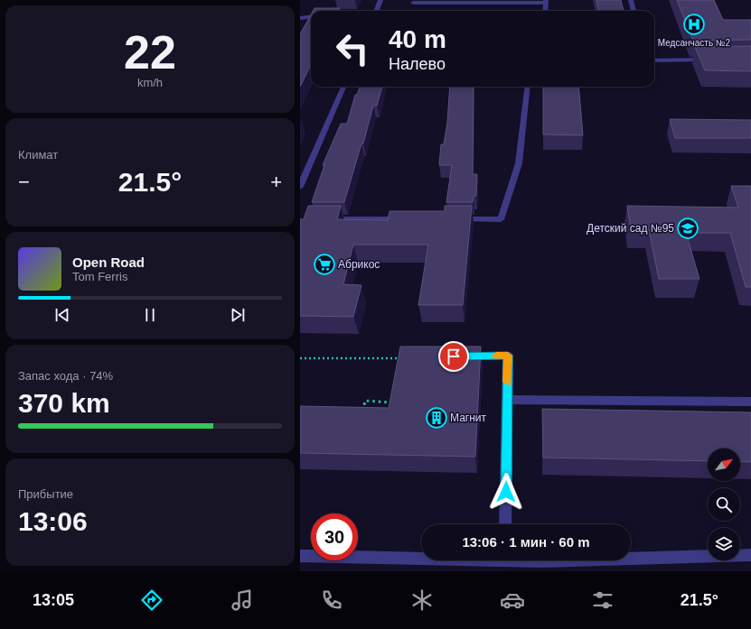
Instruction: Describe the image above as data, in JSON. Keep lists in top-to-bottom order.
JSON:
{
  "places": {
    "hospital": ["Медсанчасть №2"],
    "school or university": ["Детский сад №95"],
    "supermarket": ["Абрикос"],
    "building": ["Магнит"]
  },
  "north": "top right",
  "page": {
    "tile": [
      ["22", "km/h"],
      "Климат",
      ["Запас хода · 74%", "370 km"],
      ["Прибытие", "13:06"]
    ],
    "turn": ["40 m", "Налево"],
    "heat": ["−", "21.5°", "+"],
    "song": ["Open Road", "Tom Ferris"],
    "limit": "30",
    "trip": "13:06 · 1 мин · 60 m",
    "tabs": ["13:05", "21.5°"]
  }
}
